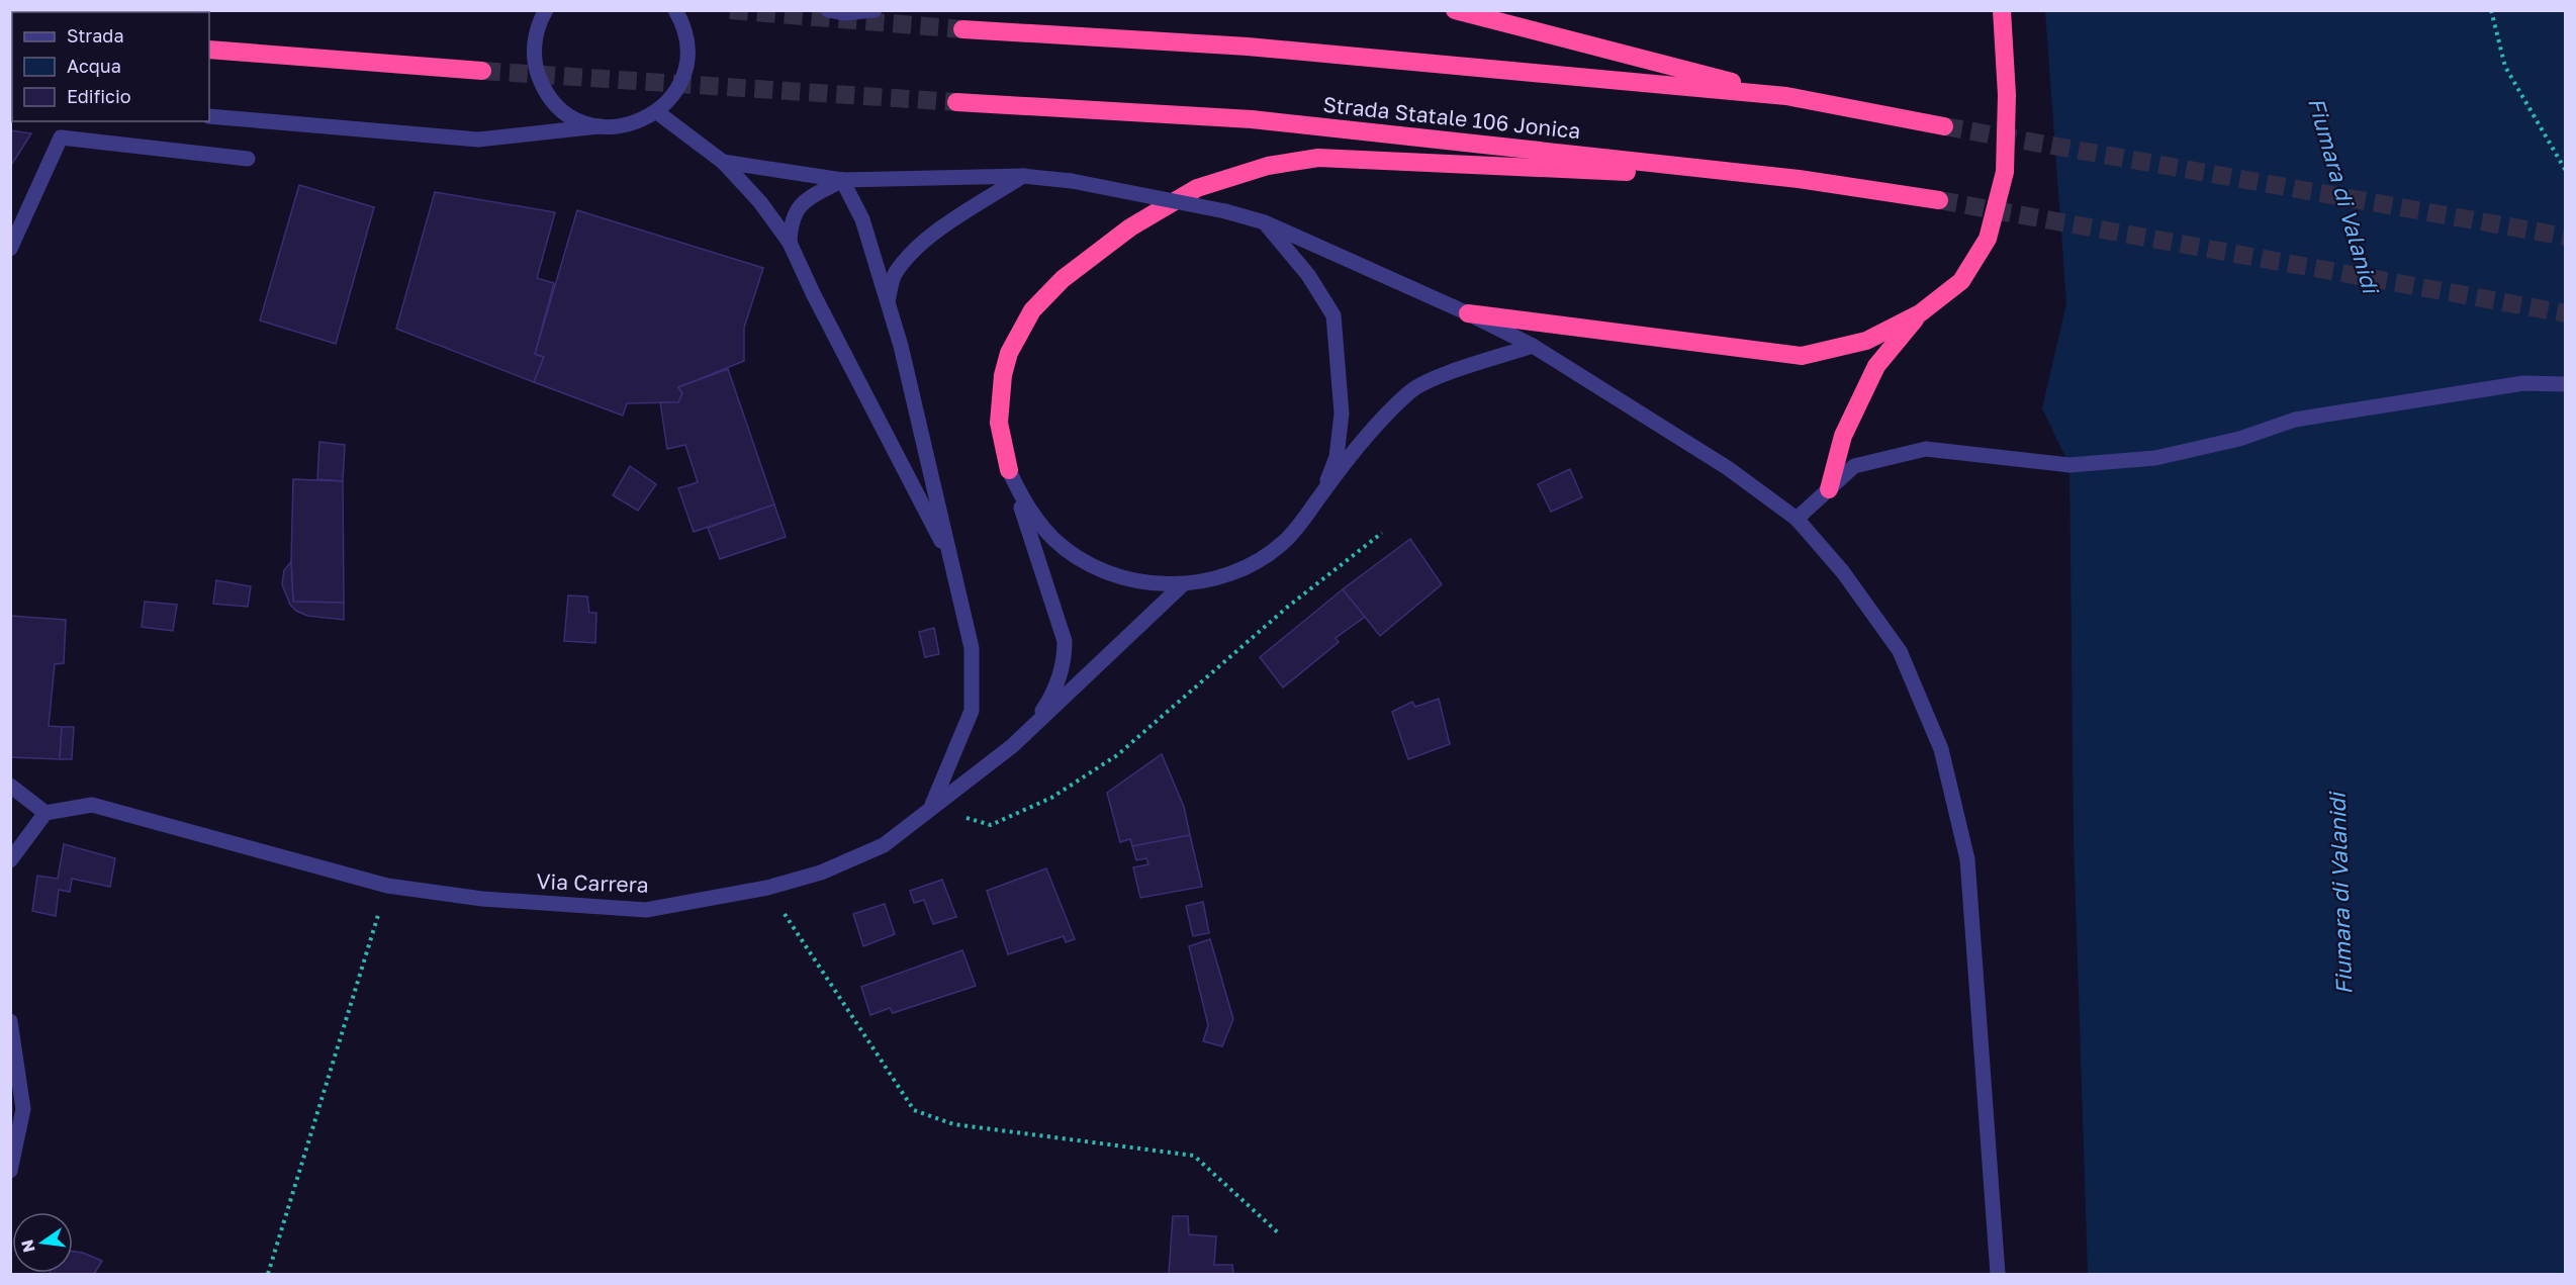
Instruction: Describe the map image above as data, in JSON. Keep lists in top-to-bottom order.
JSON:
{
  "streets": {
    "highway": ["Strada Statale 106 Jonica"],
    "street": ["Via Carrera"]
  },
  "water": ["Fiumara di Valanidi"],
  "legend": ["Strada", "Acqua", "Edificio"],
  "north": "left"
}
